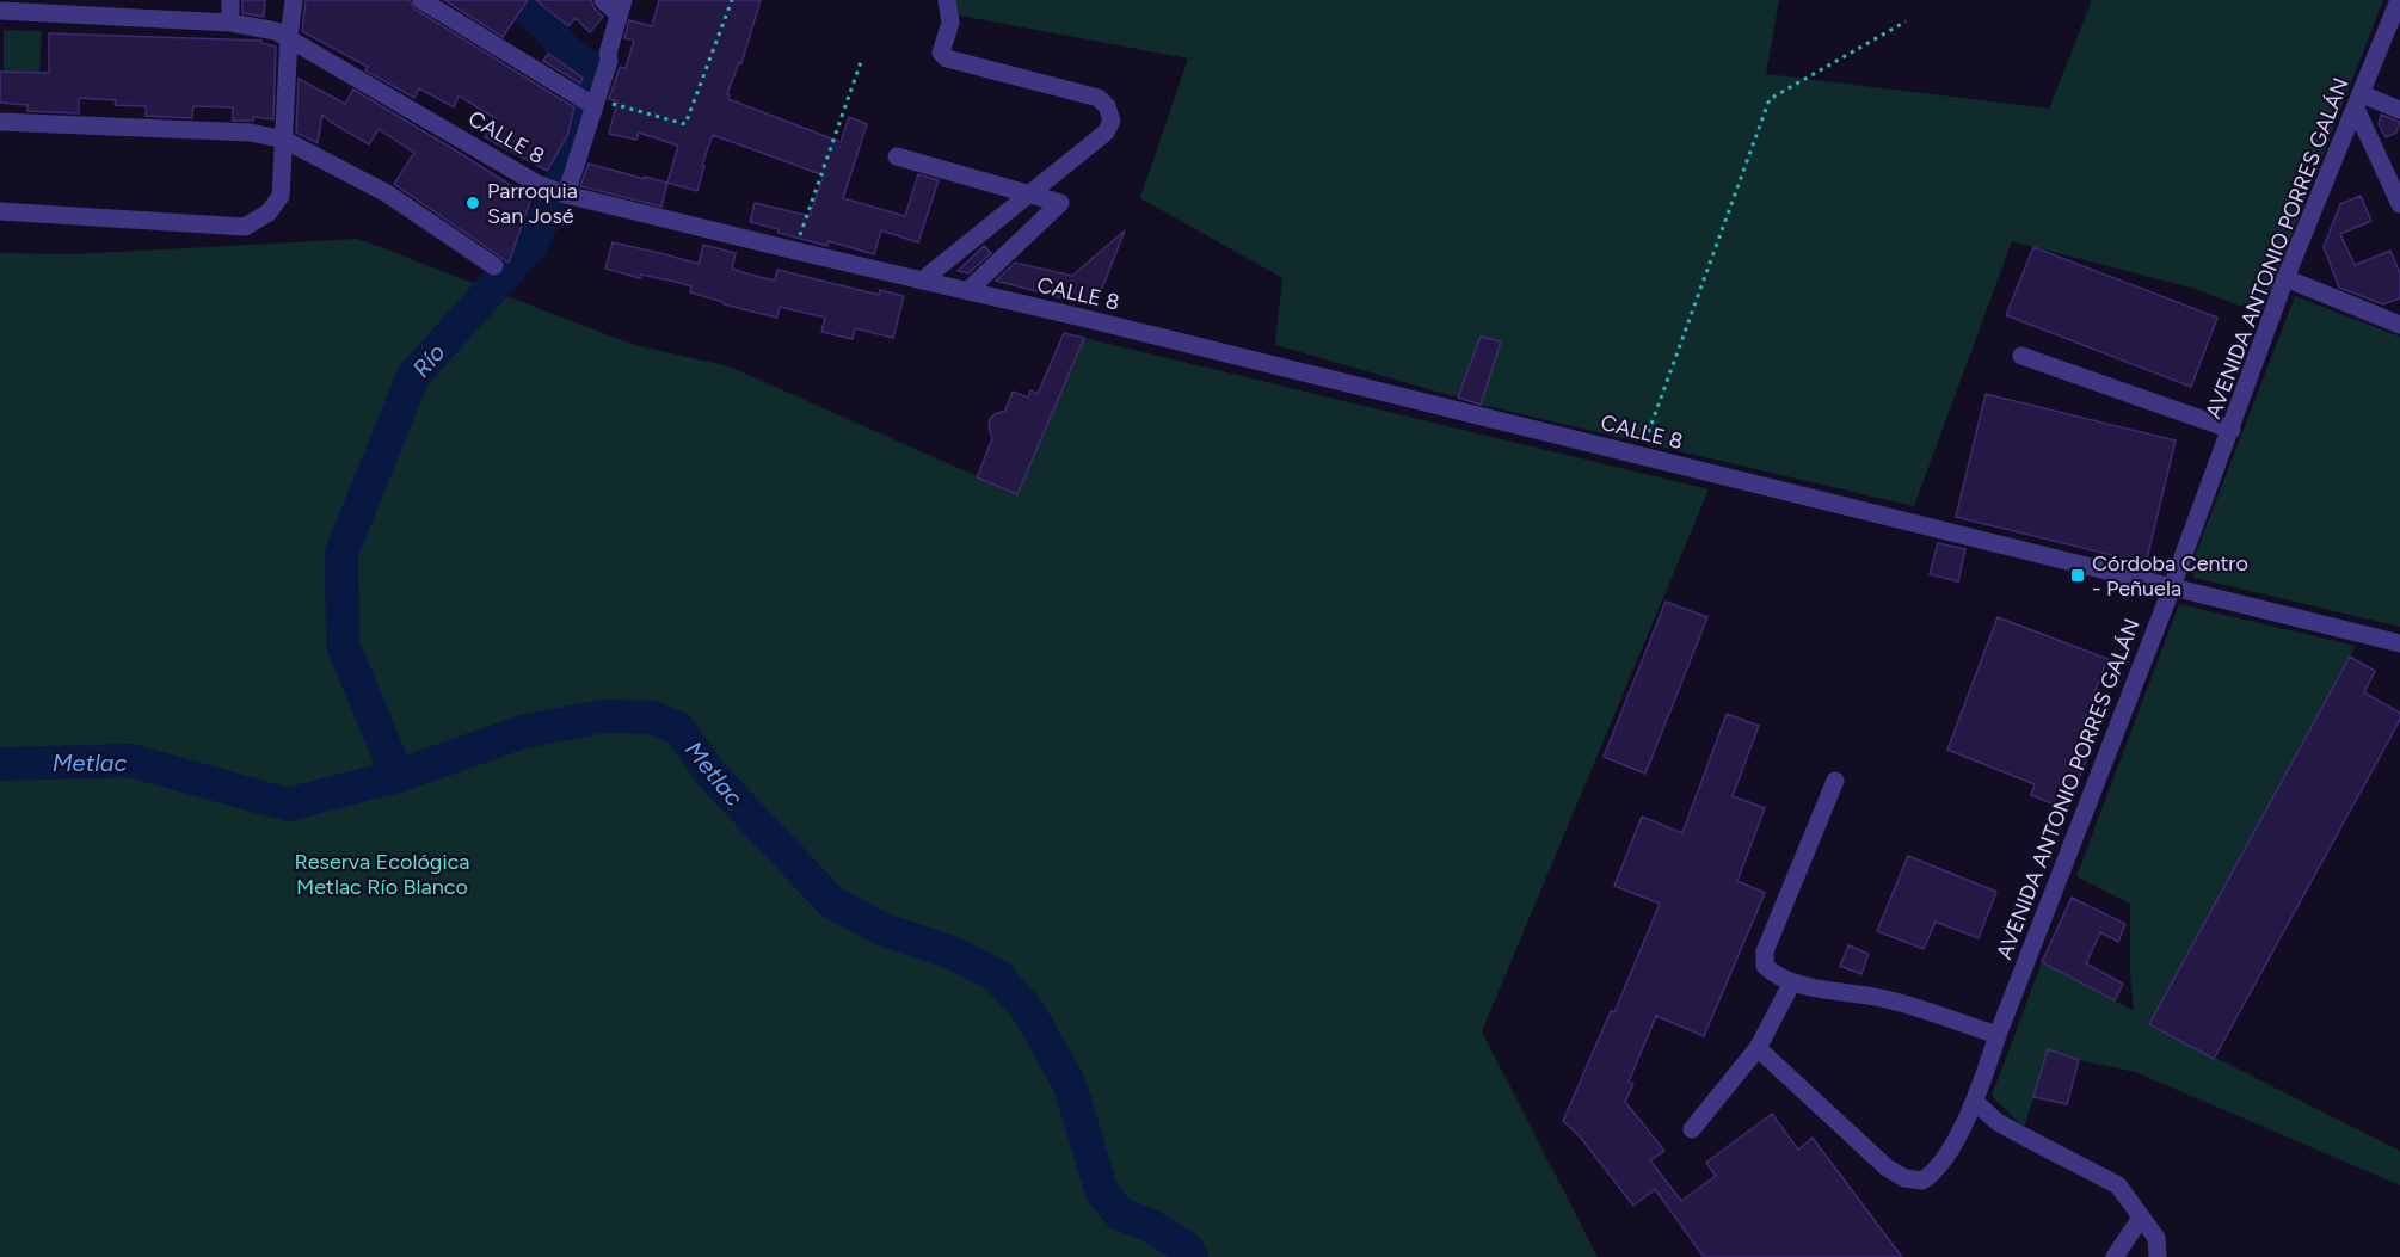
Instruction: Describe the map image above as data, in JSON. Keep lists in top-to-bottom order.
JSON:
{
  "streets": {
    "street": ["CALLE 8", "AVENIDA ANTONIO PORRES GALÁN"]
  },
  "crossings": [
    ["CALLE 8", "AVENIDA ANTONIO PORRES GALÁN"]
  ],
  "water": ["Río", "Metlac"],
  "parks": ["Reserva Ecológica Metlac Río Blanco"],
  "places": {
    "other": ["Parroquia San José"],
    "transit": ["Córdoba Centro - Peñuela"]
  }
}
